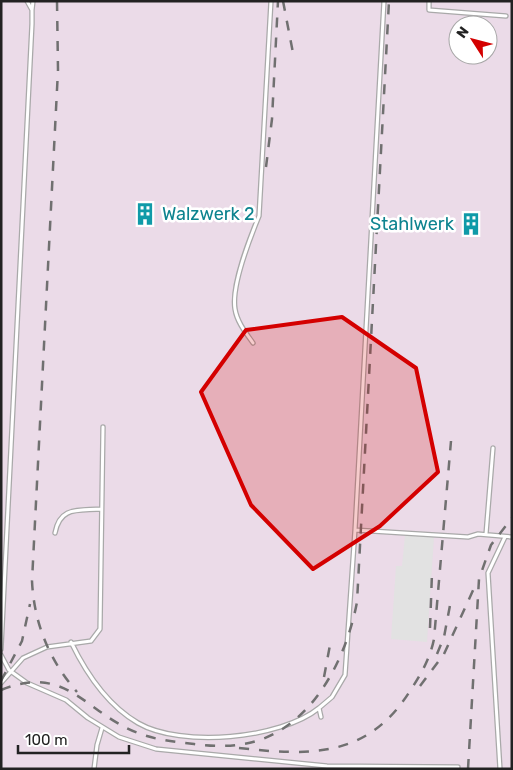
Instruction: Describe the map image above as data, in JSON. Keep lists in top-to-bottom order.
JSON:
{
  "places": {
    "building": ["Walzwerk 2", "Stahlwerk"]
  },
  "scale_bar": "100 m",
  "north": "top left"
}
